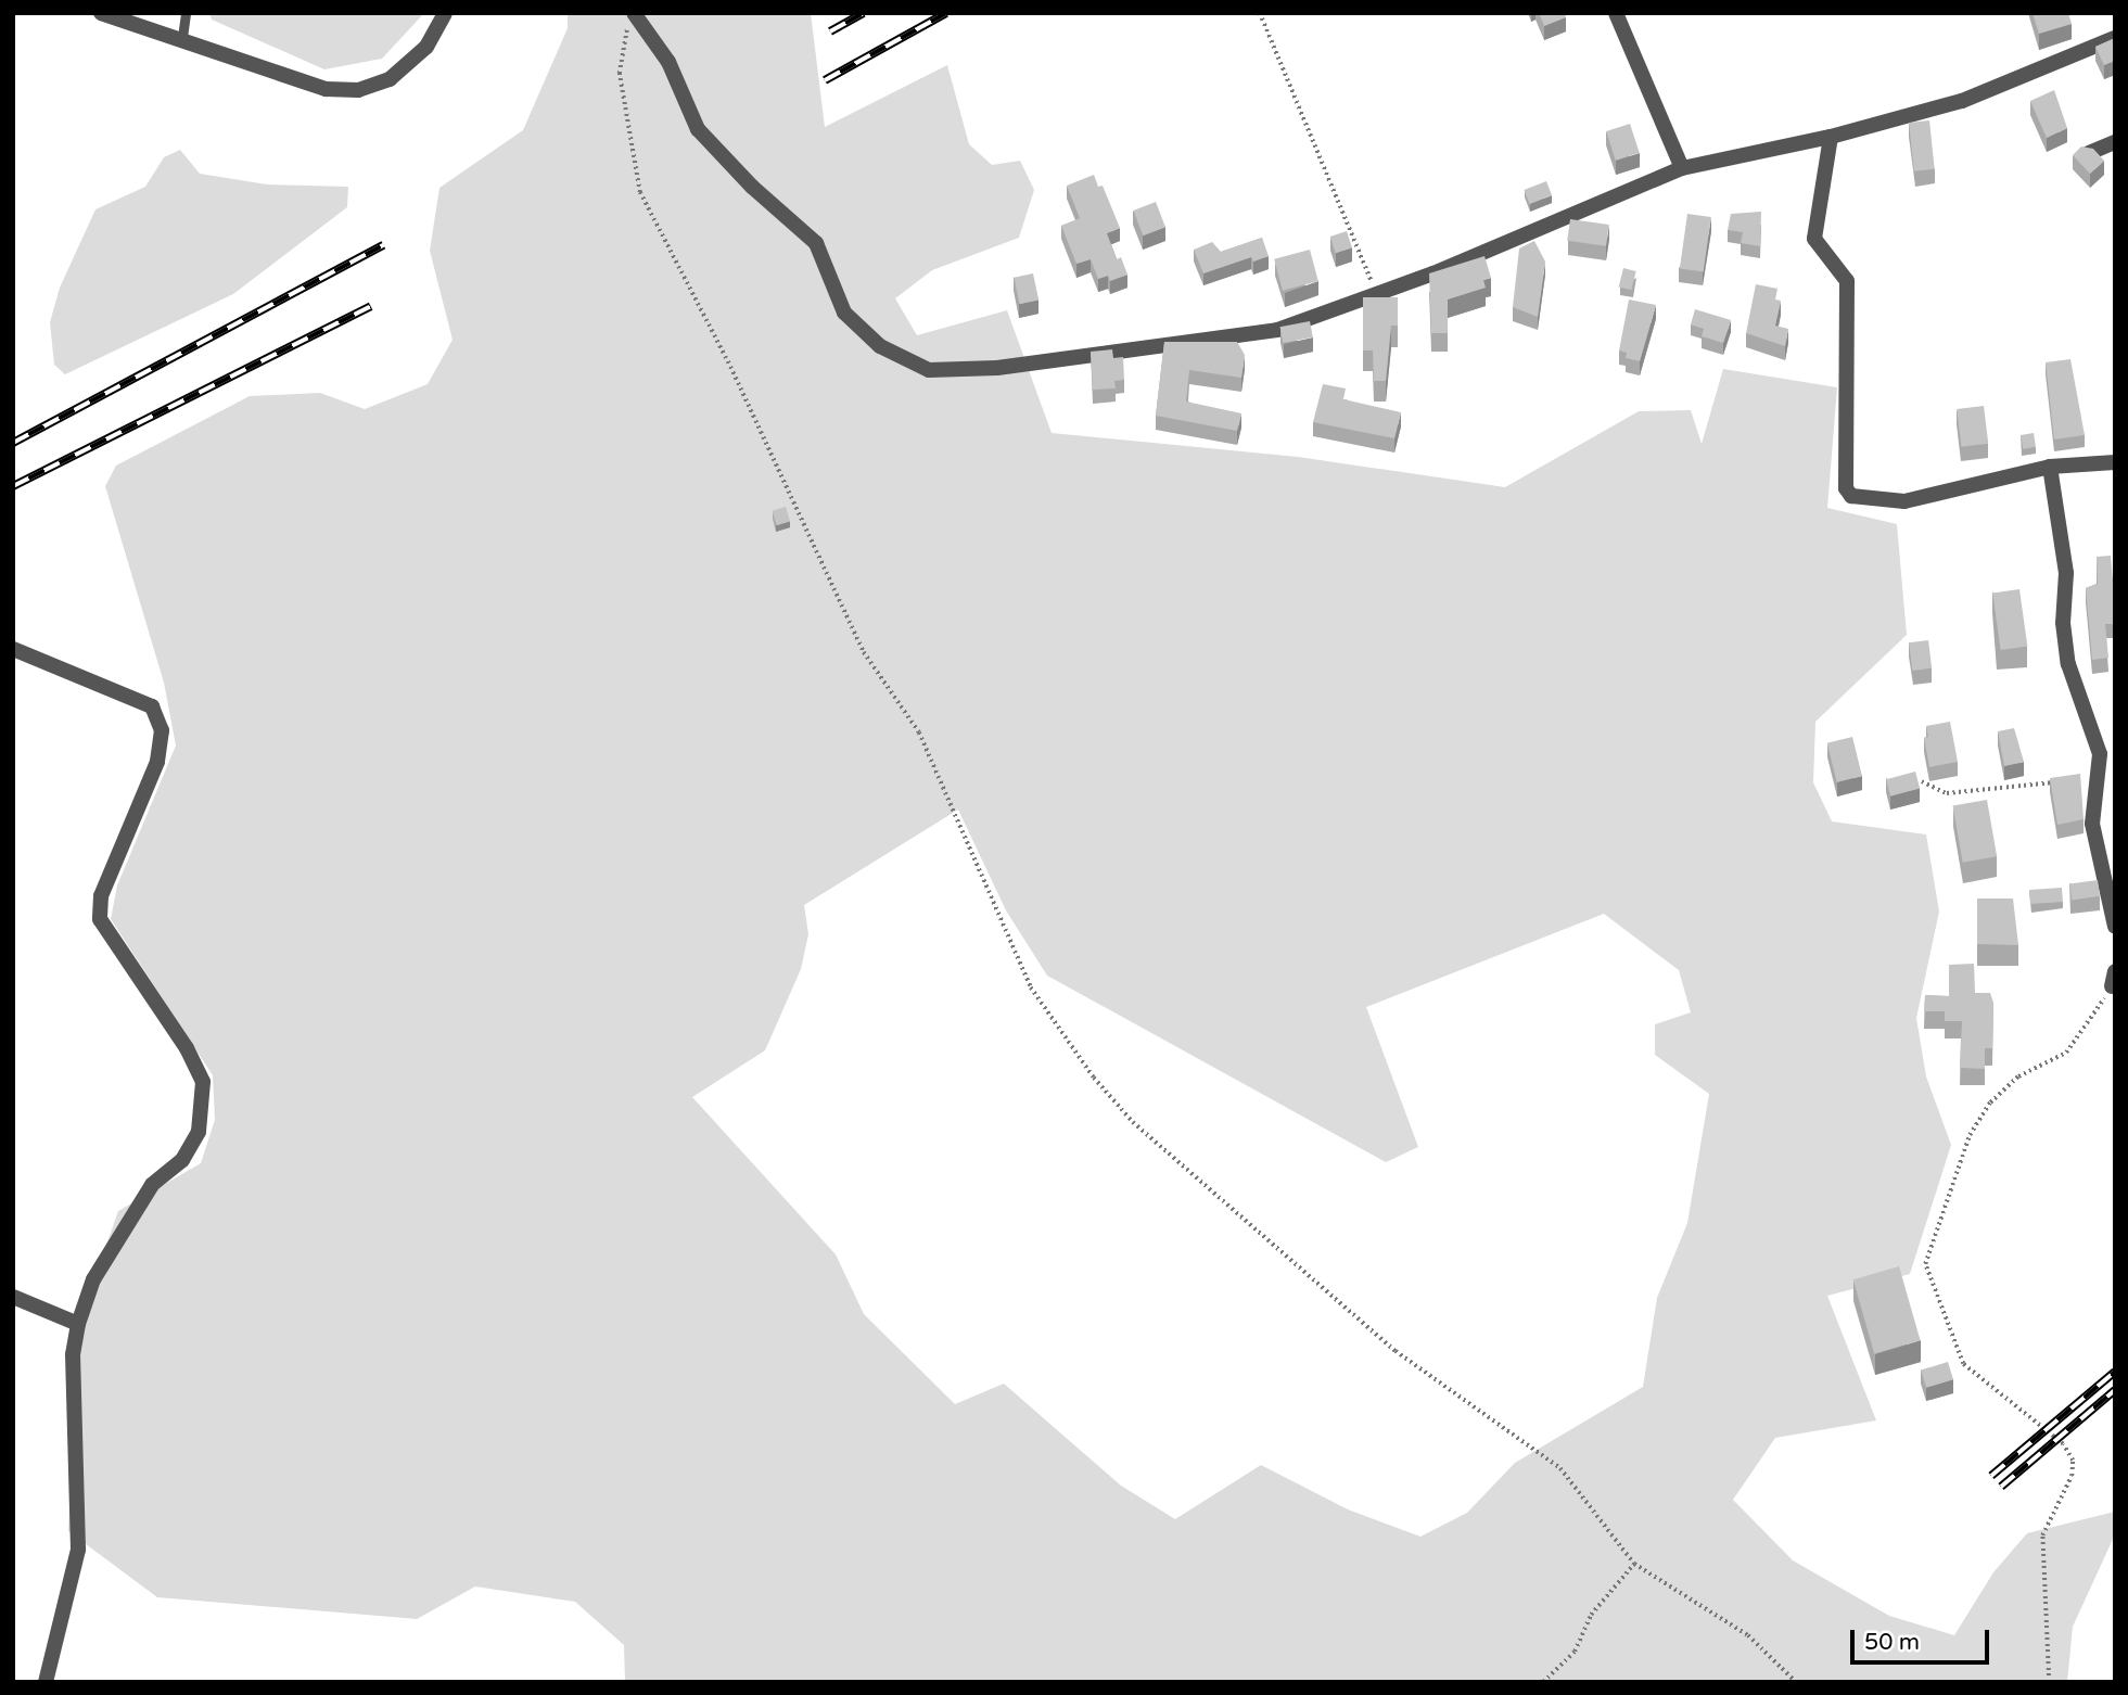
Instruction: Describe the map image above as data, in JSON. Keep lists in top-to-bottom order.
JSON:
{
  "scale_bar": "50 m"
}
